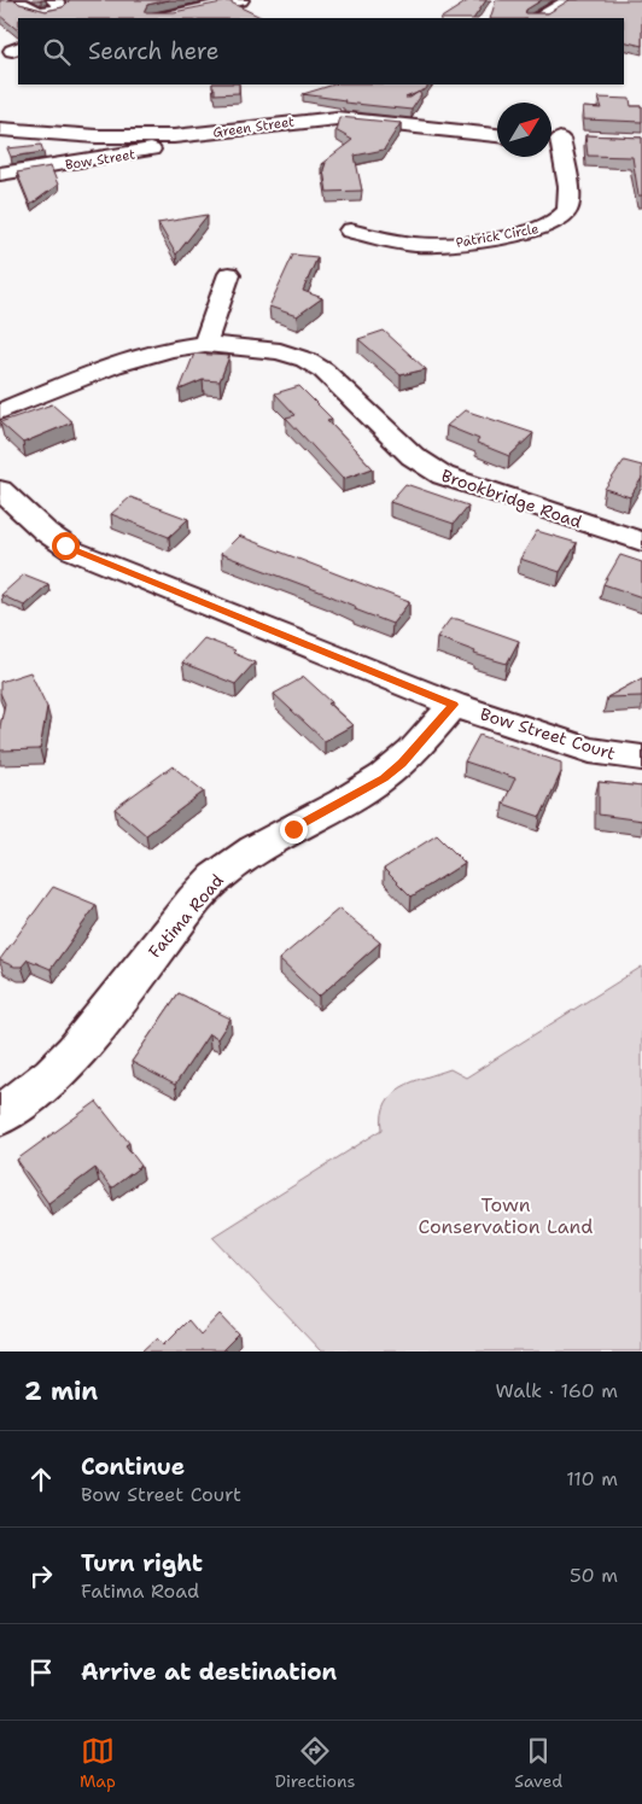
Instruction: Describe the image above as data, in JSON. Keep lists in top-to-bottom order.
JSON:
{
  "streets": {
    "street": [
      "Green Street",
      "Bow Street",
      "Patrick Circle",
      "Brookbridge Road",
      "Bow Street Court",
      "Fatima Road"
    ]
  },
  "crossings": [
    ["Green Street", "Bow Street"],
    ["Bow Street Court", "Fatima Road"]
  ],
  "parks": ["Town Conservation Land"],
  "north": "top right",
  "page": {
    "search": "Search here",
    "heading": ["2 min", "Walk · 160 m"],
    "list": [
      ["Continue", "Bow Street Court", "110 m"],
      ["Turn right", "Fatima Road", "50 m"],
      "Arrive at destination"
    ],
    "nav": ["Map", "Directions", "Saved"]
  }
}
